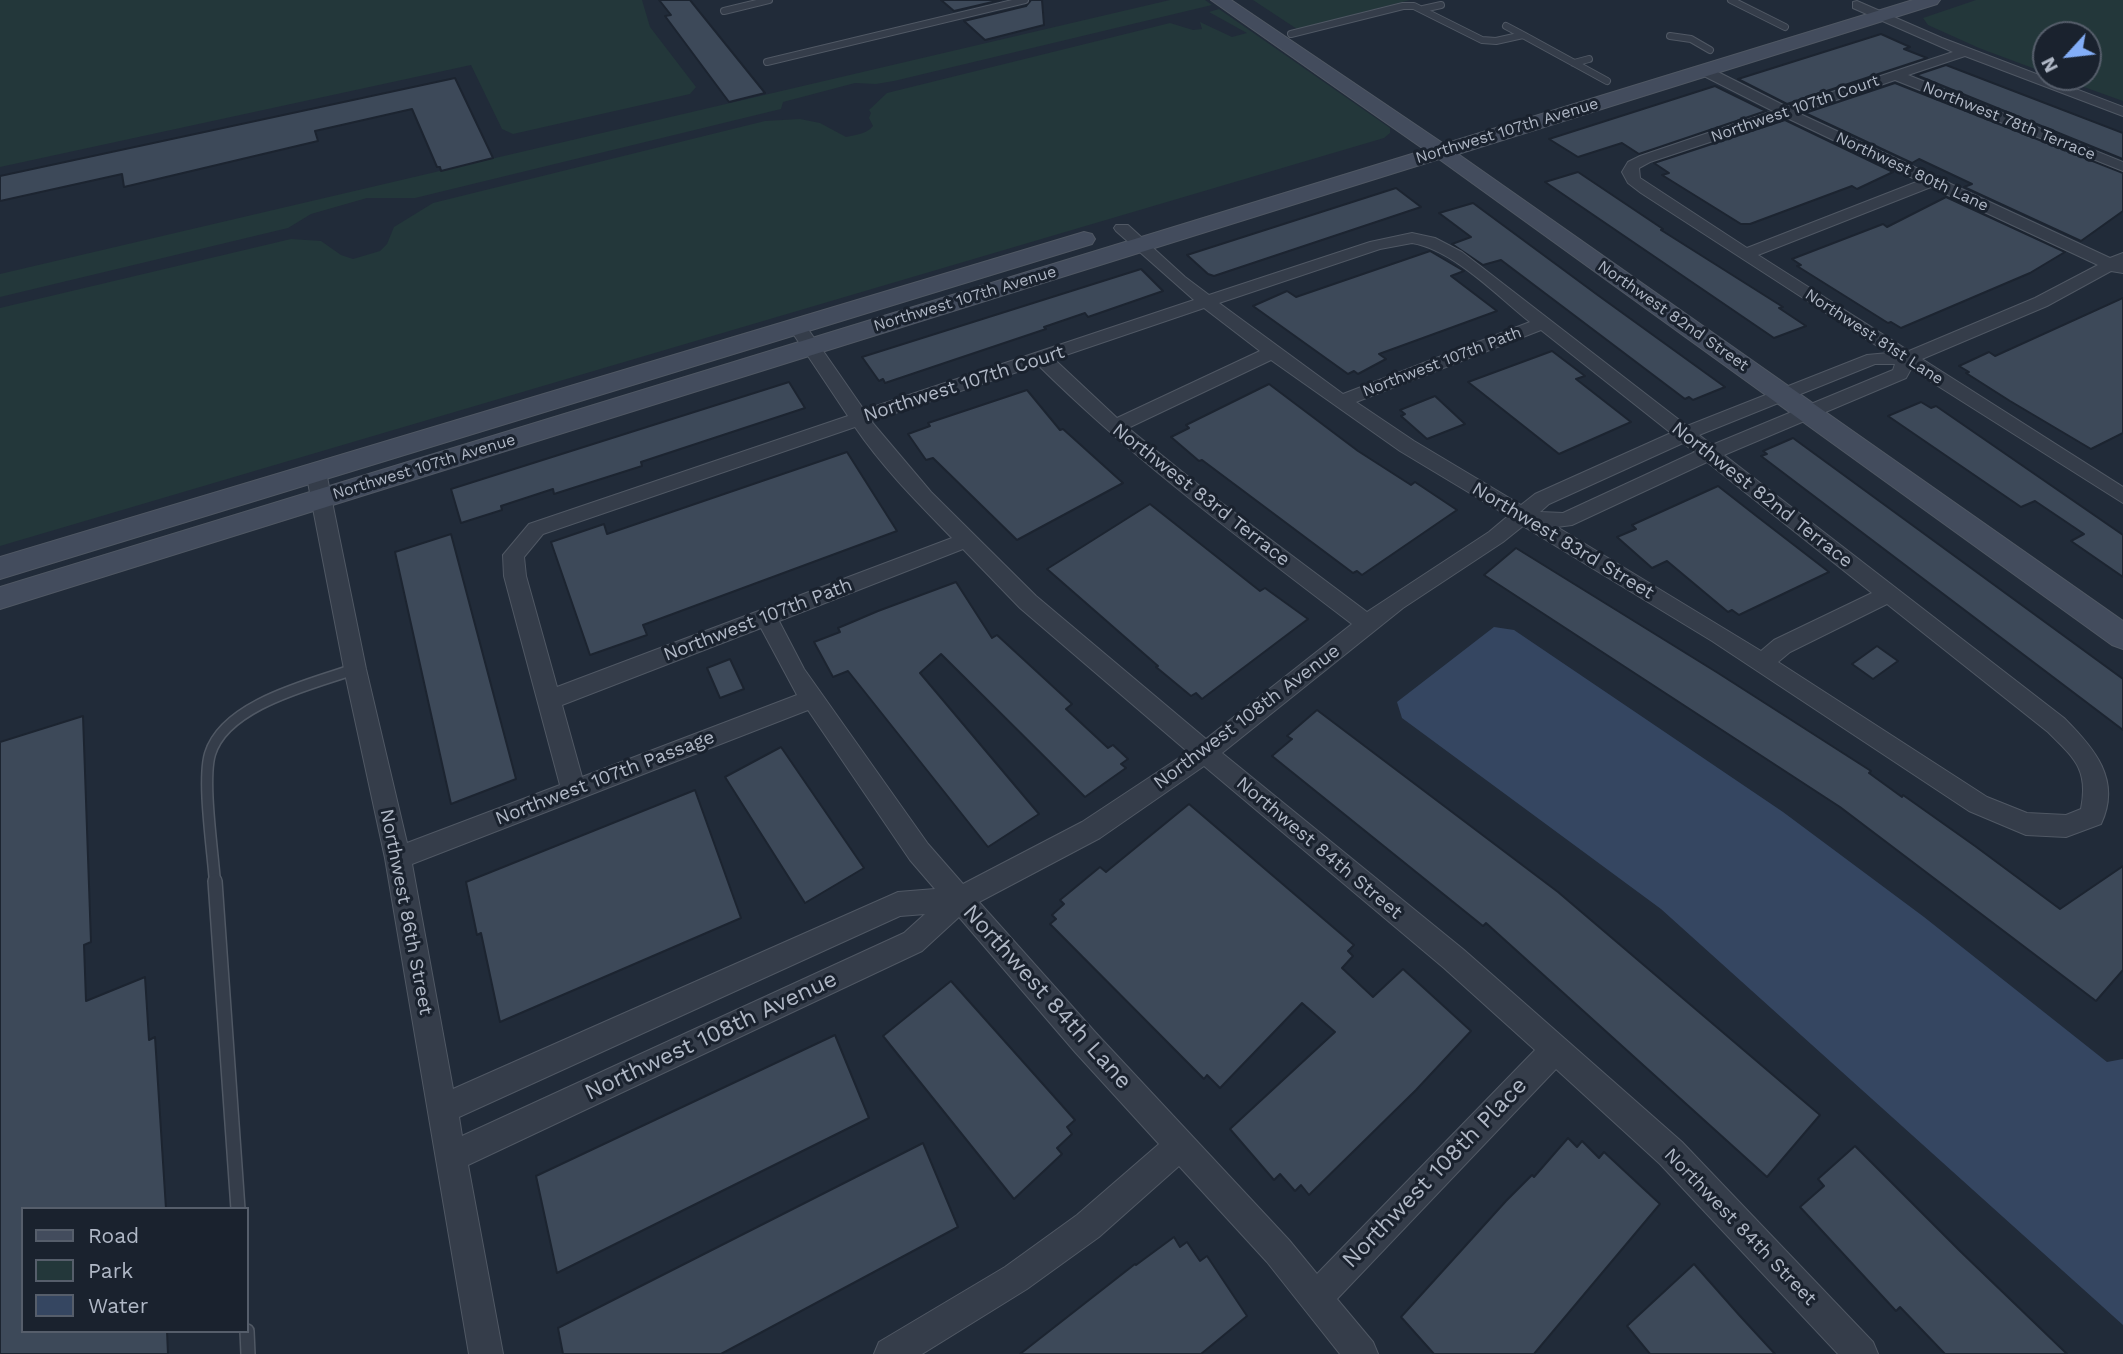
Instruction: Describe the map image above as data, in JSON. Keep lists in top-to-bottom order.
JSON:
{
  "streets": {
    "main road": ["Northwest 107th Avenue", "Northwest 82nd Street"],
    "street": [
      "Northwest 107th Court",
      "Northwest 78th Terrace",
      "Northwest 80th Lane",
      "Northwest 81st Lane",
      "Northwest 107th Path",
      "Northwest 83rd Terrace",
      "Northwest 82nd Terrace",
      "Northwest 83rd Street",
      "Northwest 108th Avenue",
      "Northwest 107th Passage",
      "Northwest 84th Street",
      "Northwest 86th Street",
      "Northwest 84th Lane",
      "Northwest 108th Place"
    ]
  },
  "crossings": [
    ["Northwest 107th Court", "Northwest 78th Terrace"],
    ["Northwest 107th Court", "Northwest 80th Lane"],
    ["Northwest 107th Court", "Northwest 81st Lane"],
    ["Northwest 107th Court", "Northwest 107th Path"],
    ["Northwest 107th Court", "Northwest 83rd Terrace"],
    ["Northwest 107th Court", "Northwest 82nd Terrace"],
    ["Northwest 107th Court", "Northwest 83rd Street"],
    ["Northwest 107th Court", "Northwest 84th Street"],
    ["Northwest 107th Avenue", "Northwest 80th Lane"],
    ["Northwest 107th Avenue", "Northwest 82nd Street"],
    ["Northwest 107th Avenue", "Northwest 83rd Street"],
    ["Northwest 107th Avenue", "Northwest 84th Street"],
    ["Northwest 107th Avenue", "Northwest 86th Street"],
    ["Northwest 80th Lane", "Northwest 108th Avenue"],
    ["Northwest 82nd Street", "Northwest 108th Avenue"],
    ["Northwest 81st Lane", "Northwest 108th Avenue"],
    ["Northwest 107th Path", "Northwest 82nd Terrace"],
    ["Northwest 107th Path", "Northwest 83rd Street"],
    ["Northwest 107th Path", "Northwest 84th Street"],
    ["Northwest 107th Path", "Northwest 84th Lane"],
    ["Northwest 83rd Terrace", "Northwest 108th Avenue"],
    ["Northwest 82nd Terrace", "Northwest 83rd Street"],
    ["Northwest 82nd Terrace", "Northwest 108th Avenue"],
    ["Northwest 83rd Street", "Northwest 108th Avenue"],
    ["Northwest 108th Avenue", "Northwest 84th Street"],
    ["Northwest 108th Avenue", "Northwest 86th Street"],
    ["Northwest 108th Avenue", "Northwest 84th Lane"],
    ["Northwest 107th Passage", "Northwest 86th Street"],
    ["Northwest 107th Passage", "Northwest 84th Lane"],
    ["Northwest 84th Street", "Northwest 108th Place"],
    ["Northwest 84th Lane", "Northwest 108th Place"]
  ],
  "legend": ["Road", "Park", "Water"],
  "north": "bottom left"
}
